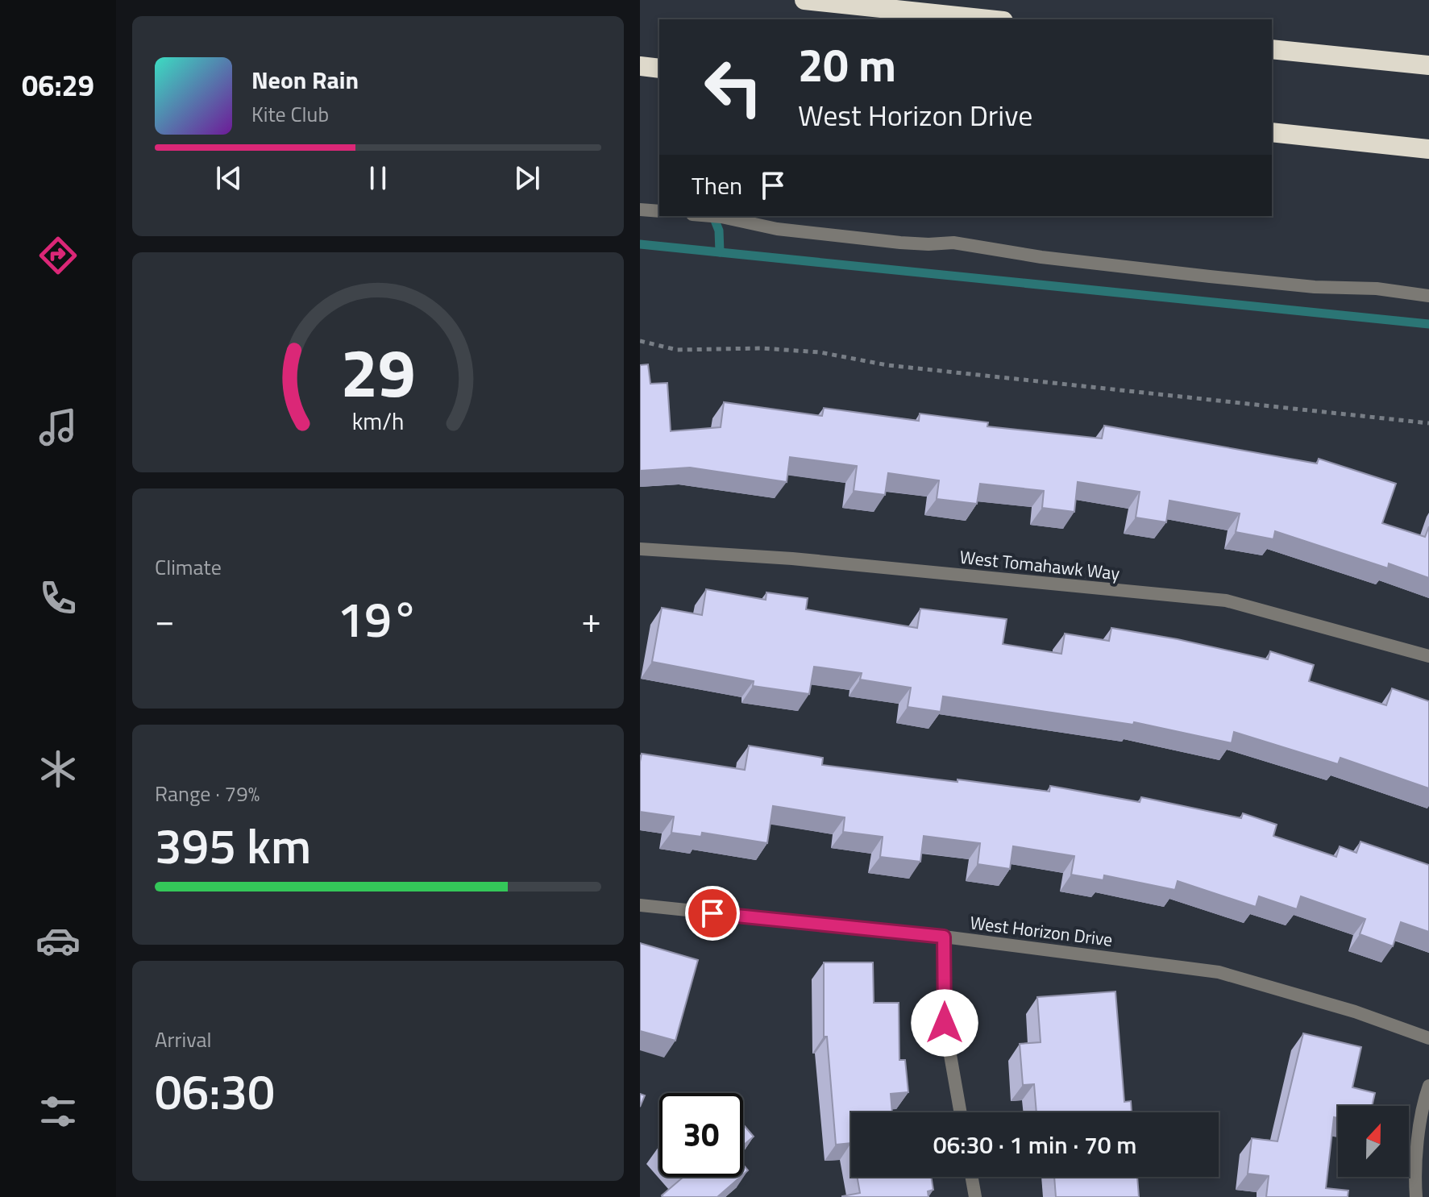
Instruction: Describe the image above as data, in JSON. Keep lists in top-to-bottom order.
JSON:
{
  "streets": {
    "street": ["West Tomahawk Way", "West Horizon Drive"]
  },
  "north": "top",
  "page": {
    "tabs": "06:29",
    "turn": ["20 m", "West Horizon Drive"],
    "song": ["Neon Rain", "Kite Club"],
    "then": "Then",
    "tile": [
      "Climate",
      ["Range · 79%", "395 km"],
      ["Arrival", "06:30"]
    ],
    "heat": ["−", "19°", "+"],
    "limit": "30",
    "trip": "06:30 · 1 min · 70 m",
    "gauge": ["29", "km/h"]
  }
}
